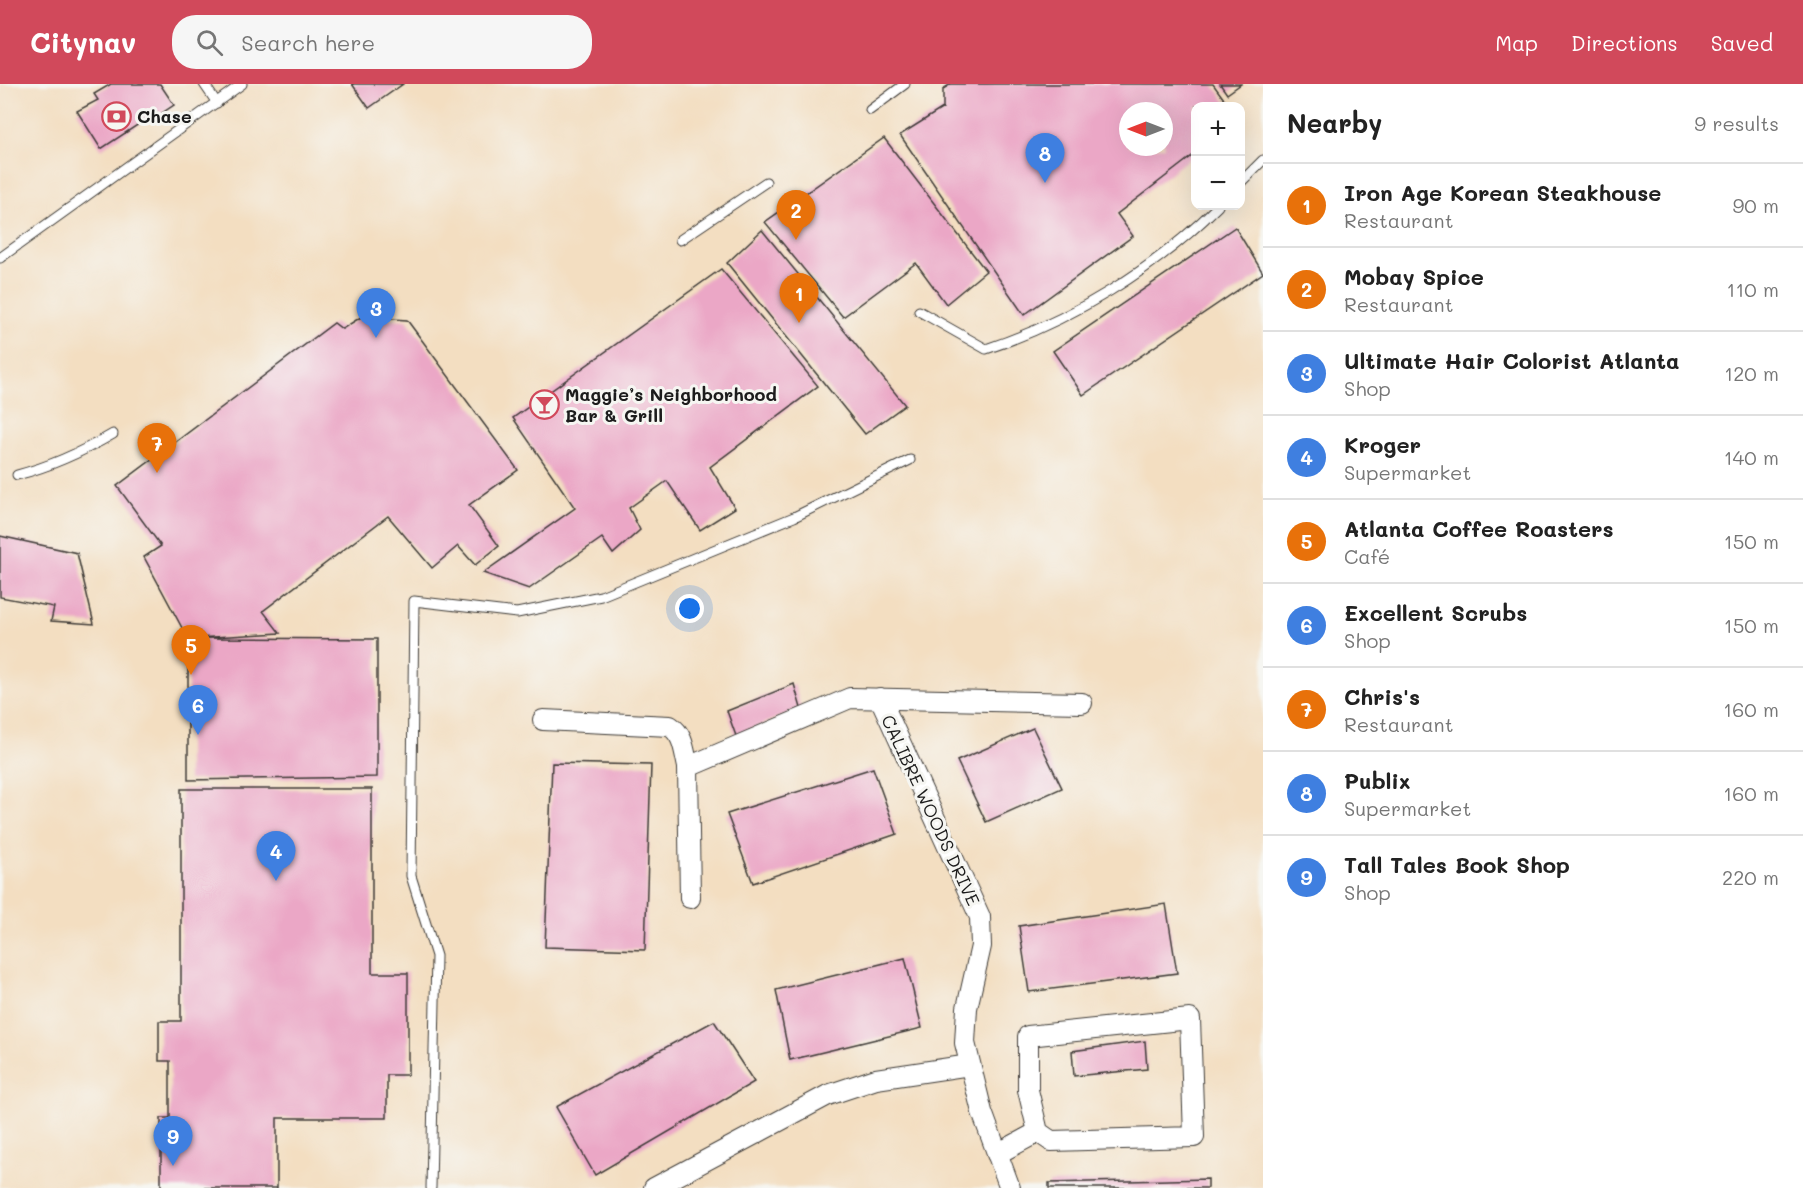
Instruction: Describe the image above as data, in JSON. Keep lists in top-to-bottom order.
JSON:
{
  "streets": {
    "street": ["CALIBRE WOODS DRIVE"]
  },
  "places": {
    "bank": ["Chase"],
    "bar": ["Maggie’s Neighborhood Bar & Grill"]
  },
  "north": "left",
  "page": {
    "header": "Citynav",
    "search": "Search here",
    "nav": ["Map", "Directions", "Saved"],
    "heading": ["Nearby", "9 results"],
    "map_buttons": ["+", "−"],
    "pins": [
      "8",
      "2",
      "1",
      "3",
      "7",
      "5",
      "6",
      "4",
      "9"
    ],
    "list": [
      {
        "mark": "1",
        "name": "Iron Age Korean Steakhouse",
        "note": "Restaurant",
        "value": "90 m"
      },
      {
        "mark": "2",
        "name": "Mobay Spice",
        "note": "Restaurant",
        "value": "110 m"
      },
      {
        "mark": "3",
        "name": "Ultimate Hair Colorist Atlanta",
        "note": "Shop",
        "value": "120 m"
      },
      {
        "mark": "4",
        "name": "Kroger",
        "note": "Supermarket",
        "value": "140 m"
      },
      {
        "mark": "5",
        "name": "Atlanta Coffee Roasters",
        "note": "Café",
        "value": "150 m"
      },
      {
        "mark": "6",
        "name": "Excellent Scrubs",
        "note": "Shop",
        "value": "150 m"
      },
      {
        "mark": "7",
        "name": "Chris's",
        "note": "Restaurant",
        "value": "160 m"
      },
      {
        "mark": "8",
        "name": "Publix",
        "note": "Supermarket",
        "value": "160 m"
      },
      {
        "mark": "9",
        "name": "Tall Tales Book Shop",
        "note": "Shop",
        "value": "220 m"
      }
    ]
  }
}
